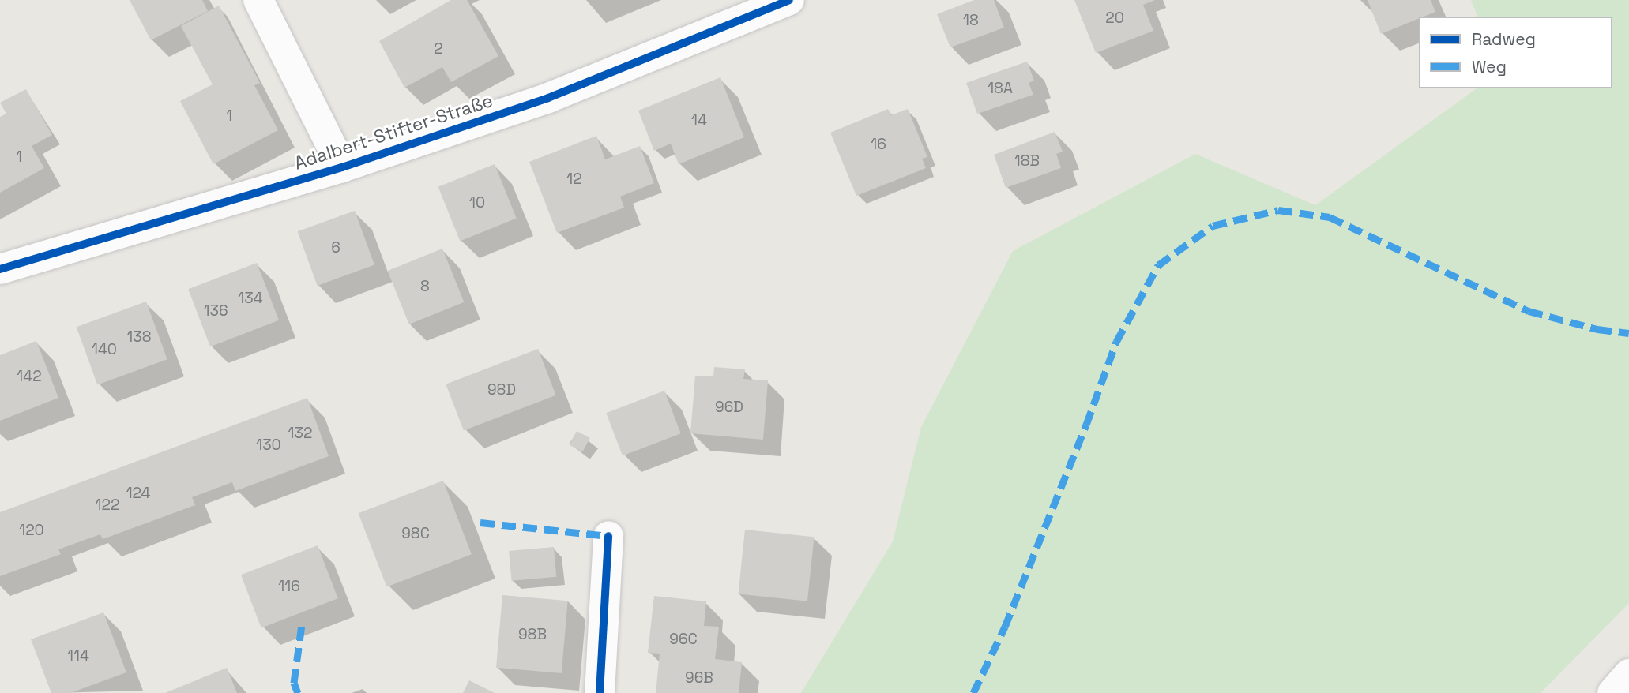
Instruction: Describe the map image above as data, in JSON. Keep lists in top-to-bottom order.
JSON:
{
  "streets": {
    "street": ["Adalbert-Stifter-Straße"]
  },
  "house_numbers": [
    "20",
    "18",
    "2",
    "18A",
    "1",
    "14",
    "16",
    "1",
    "18B",
    "12",
    "10",
    "6",
    "8",
    "134",
    "136",
    "138",
    "140",
    "142",
    "98D",
    "96D",
    "132",
    "130",
    "124",
    "122",
    "120",
    "98C",
    "116",
    "98B",
    "96C",
    "114",
    "96B"
  ],
  "legend": ["Radweg", "Weg"]
}
